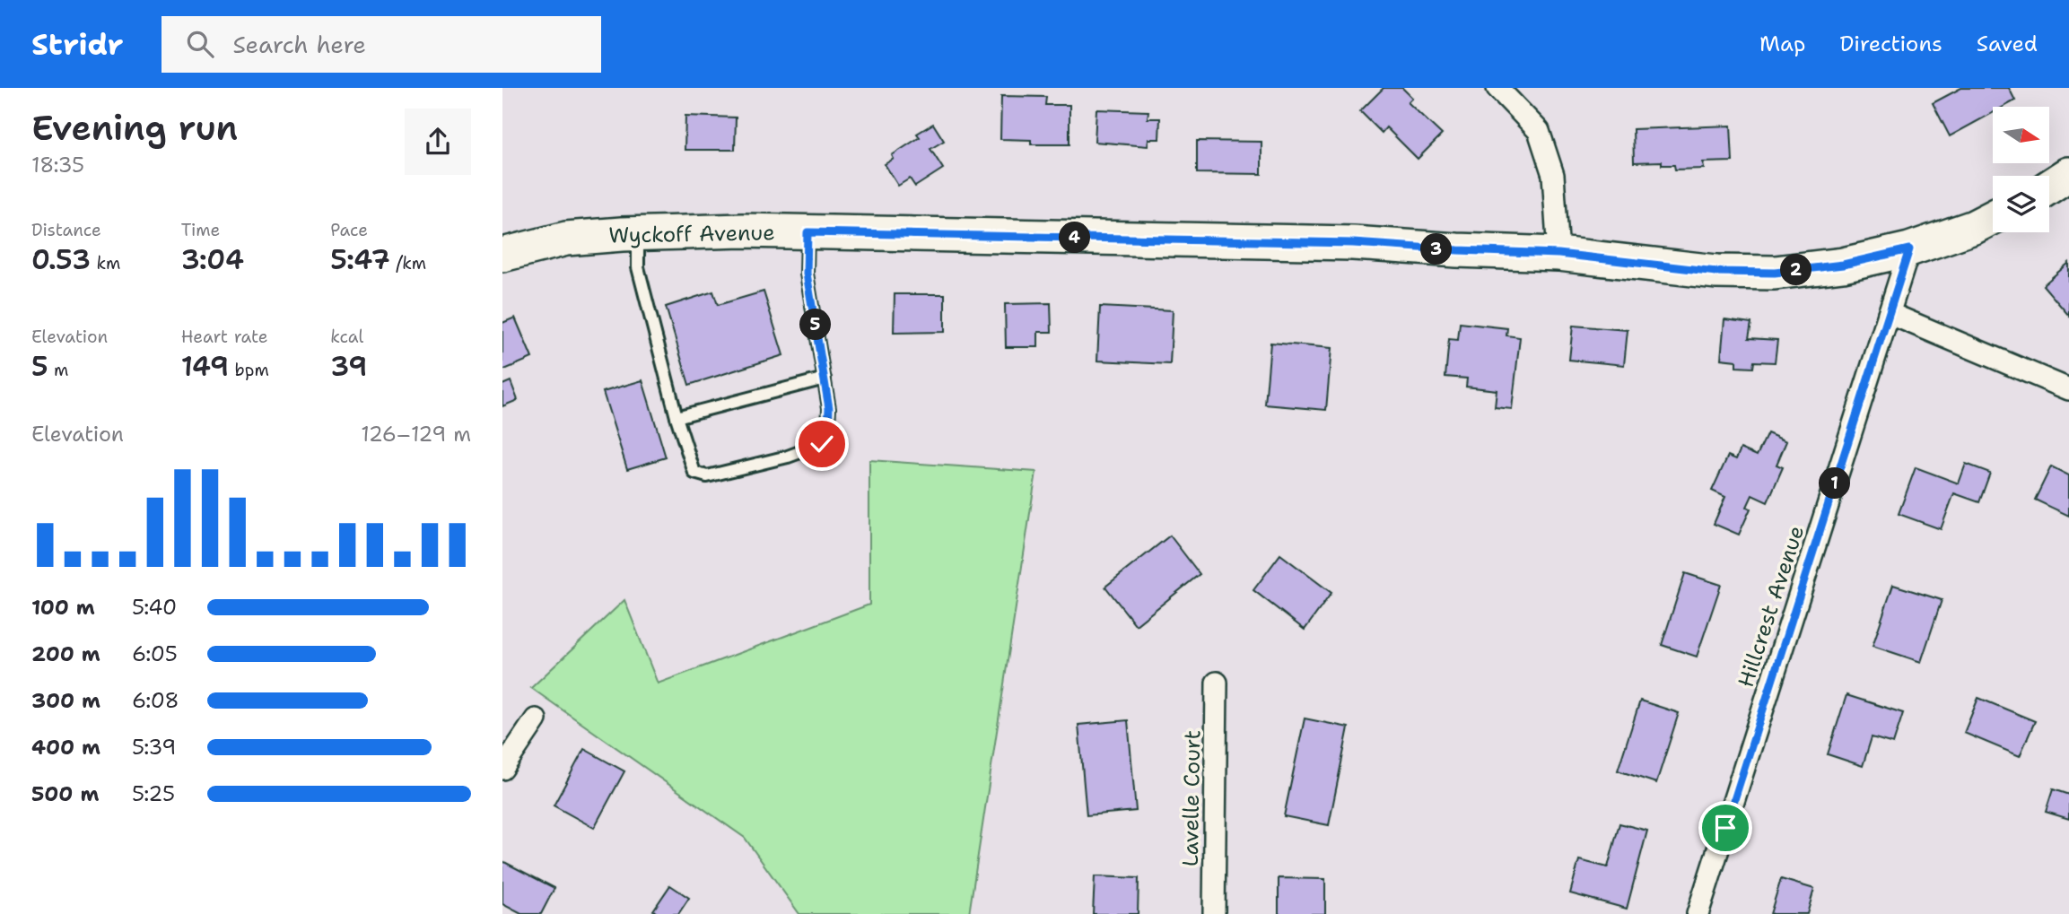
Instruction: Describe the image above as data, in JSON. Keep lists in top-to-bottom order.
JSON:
{
  "streets": {
    "main road": ["Wyckoff Avenue"],
    "street": ["Hillcrest Avenue", "Lavelle Court"]
  },
  "crossings": [
    ["Wyckoff Avenue", "Hillcrest Avenue"]
  ],
  "north": "right",
  "page": {
    "header": "Stridr",
    "search": "Search here",
    "nav": ["Map", "Directions", "Saved"],
    "heading": ["Evening run", "18:35"],
    "stats": [
      ["Distance", "0.53 km"],
      ["Time", "3:04"],
      ["Pace", "5:47 /km"],
      ["Elevation", "5 m"],
      ["Heart rate", "149 bpm"],
      ["kcal", "39"]
    ],
    "pins": [
      "4",
      "3",
      "2",
      "5",
      "1"
    ],
    "chart": ["Elevation", "126–129 m"],
    "list": [
      {
        "name": "100 m",
        "note": "5:40"
      },
      {
        "name": "200 m",
        "note": "6:05"
      },
      {
        "name": "300 m",
        "note": "6:08"
      },
      {
        "name": "400 m",
        "note": "5:39"
      },
      {
        "name": "500 m",
        "note": "5:25"
      }
    ]
  }
}
